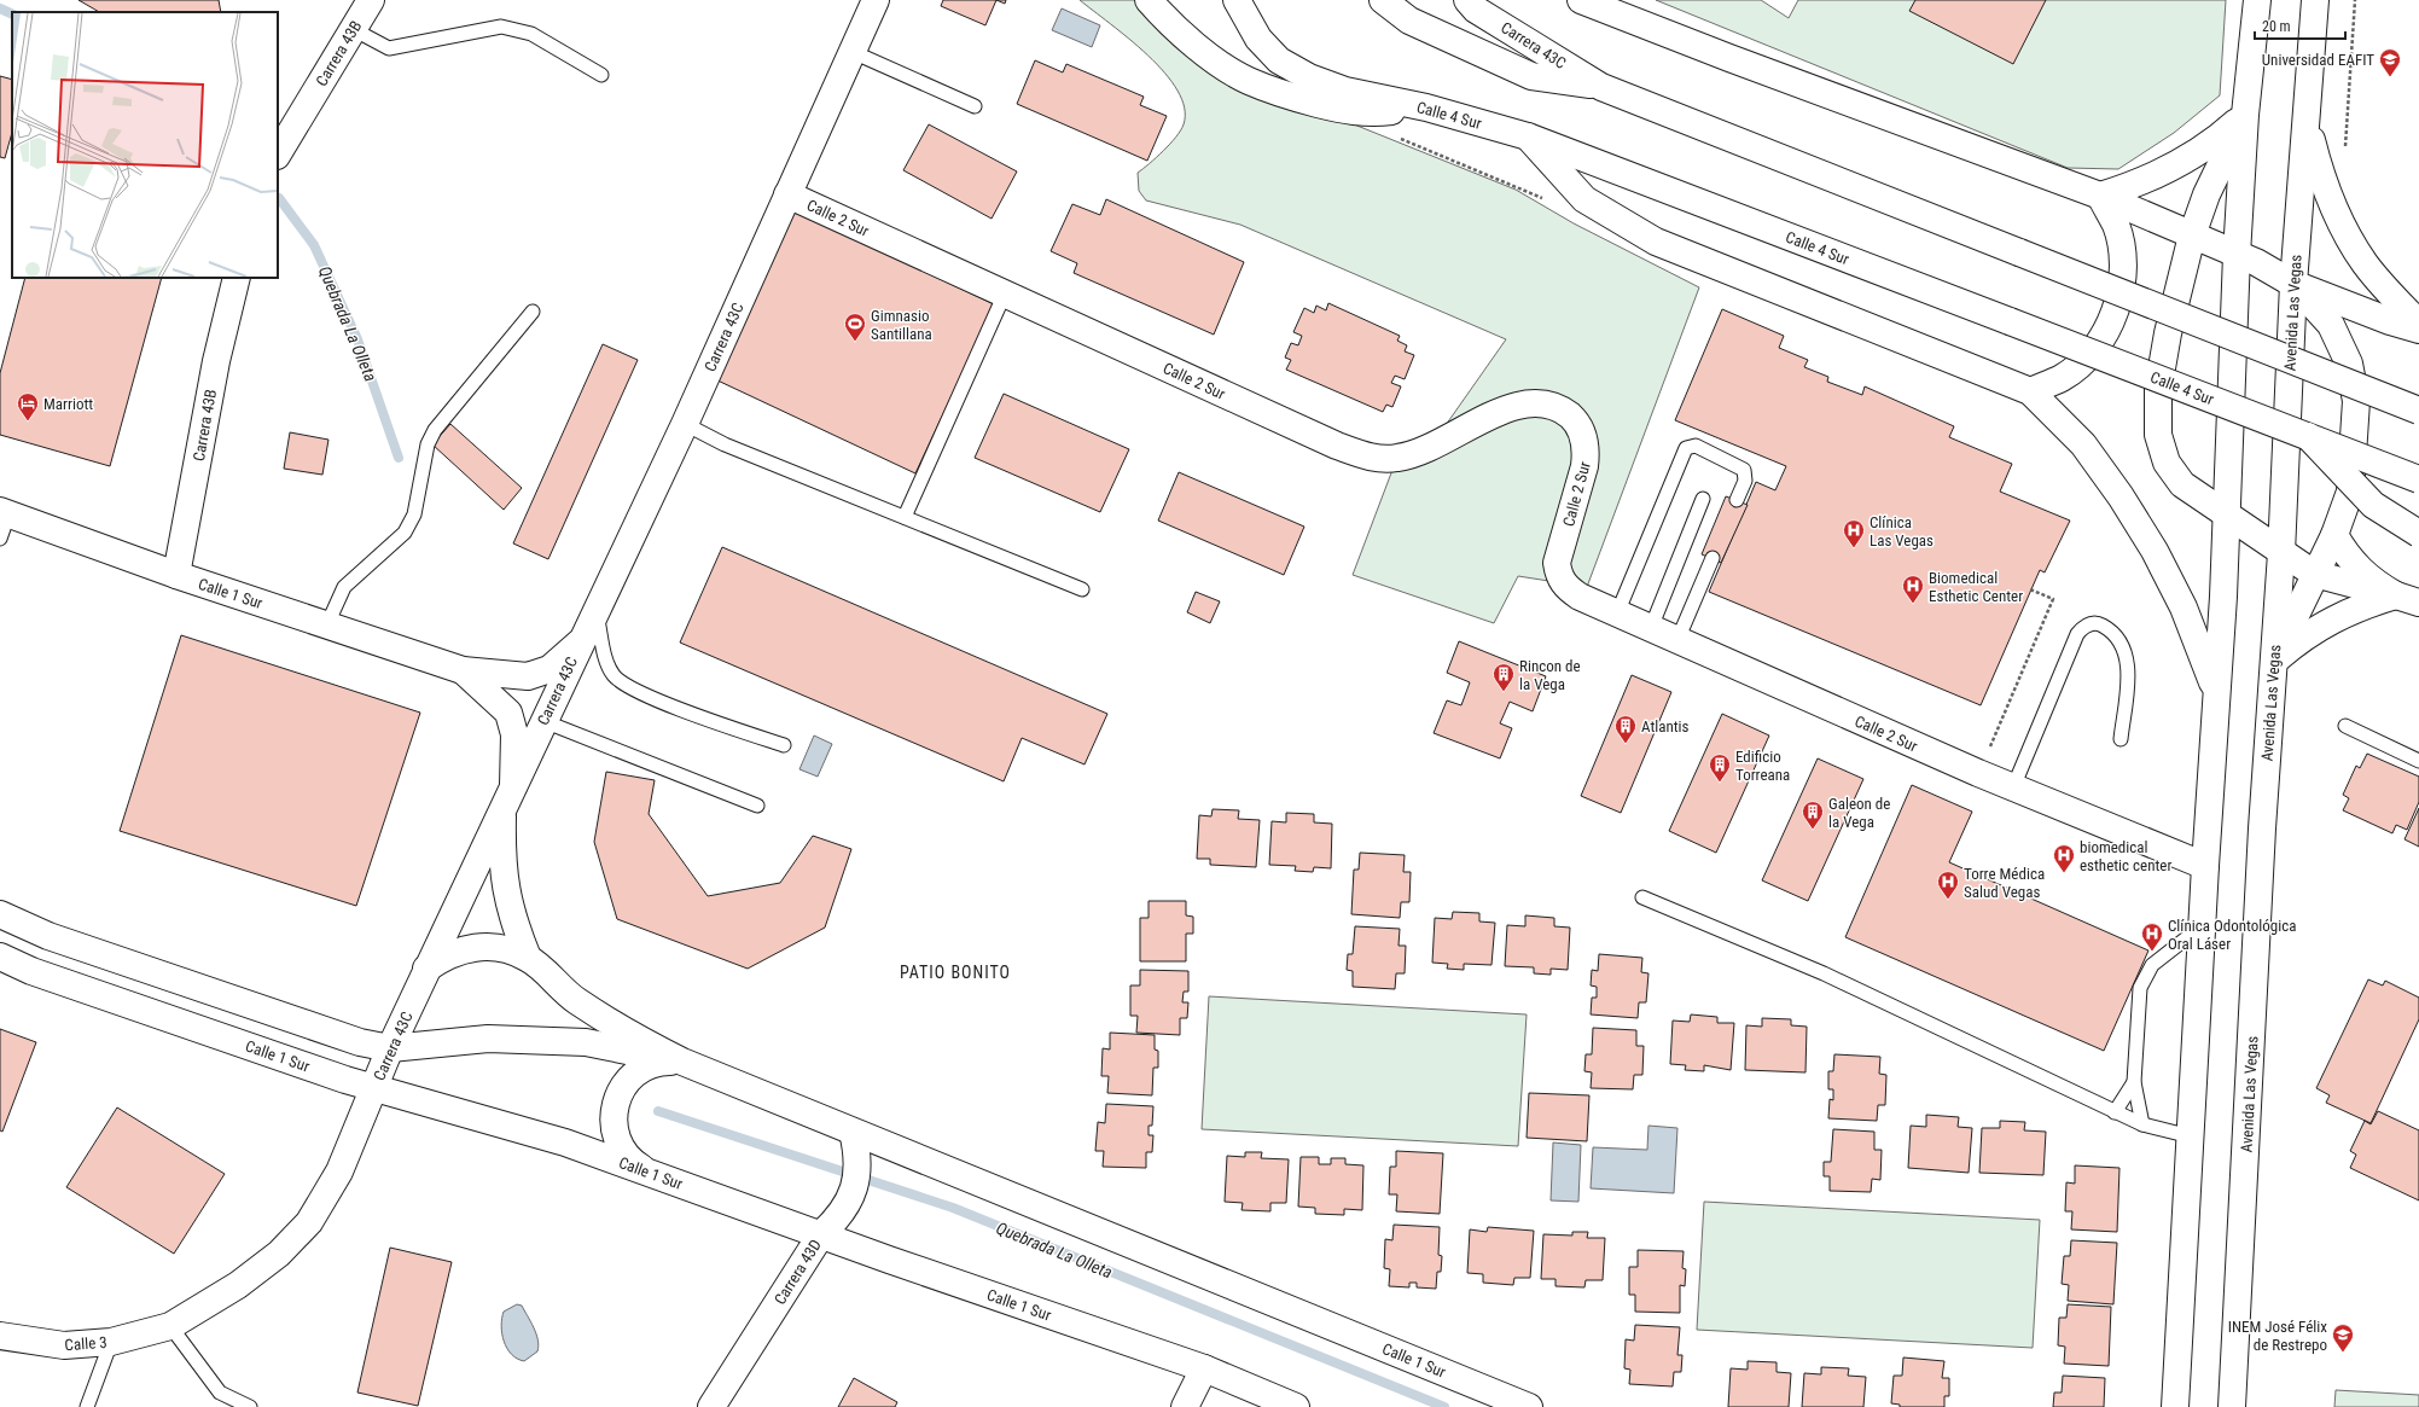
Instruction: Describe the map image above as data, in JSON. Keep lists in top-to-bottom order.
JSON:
{
  "streets": {
    "main road": [
      "Carrera 43C",
      "Carrera 43B",
      "Calle 4 Sur",
      "Calle 2 Sur",
      "Avenida Las Vegas",
      "Calle 1 Sur",
      "Carrera 43D",
      "Calle 3"
    ]
  },
  "crossings": [
    ["Carrera 43C", "Calle 2 Sur"],
    ["Carrera 43C", "Calle 1 Sur"],
    ["Carrera 43C", "Calle 3"],
    ["Carrera 43B", "Calle 1 Sur"],
    ["Calle 1 Sur", "Carrera 43D"]
  ],
  "districts": ["PATIO BONITO"],
  "water": ["Quebrada La Olleta"],
  "places": {
    "school or university": ["Universidad EAFIT", "INEM José Félix de Restrepo"],
    "sports": ["Gimnasio Santillana"],
    "hotel": ["Marriott"],
    "hospital": [
      "Clínica Las Vegas",
      "Biomedical Esthetic Center",
      "biomedical esthetic center",
      "Torre Médica Salud Vegas",
      "Clínica Odontológica Oral Láser"
    ],
    "building": [
      "Rincon de la Vega",
      "Atlantis",
      "Edificio Torreana",
      "Galeon de la Vega"
    ]
  },
  "scale_bar": "20 m"
}
